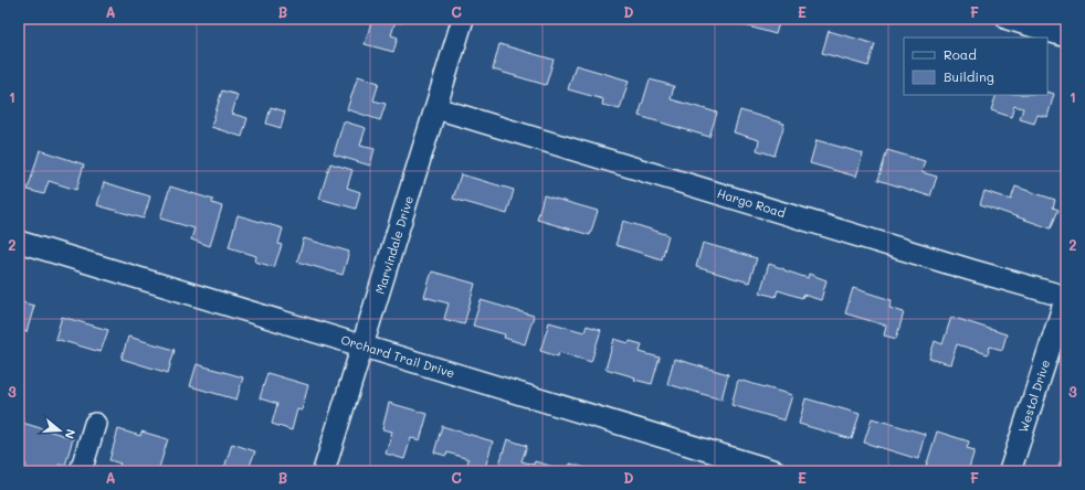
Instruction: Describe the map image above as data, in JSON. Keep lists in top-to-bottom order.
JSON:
{
  "streets": {
    "street": [
      "Hargo Road",
      "Marvindale Drive",
      "Orchard Trail Drive",
      "Westol Drive"
    ]
  },
  "crossings": [
    ["Hargo Road", "Marvindale Drive"],
    ["Hargo Road", "Westol Drive"],
    ["Marvindale Drive", "Orchard Trail Drive"]
  ],
  "legend": ["Road", "Building"],
  "north": "right",
  "grid": {
    "columns": [
      "A",
      "B",
      "C",
      "D",
      "E",
      "F"
    ],
    "rows": ["1", "2", "3"]
  }
}
